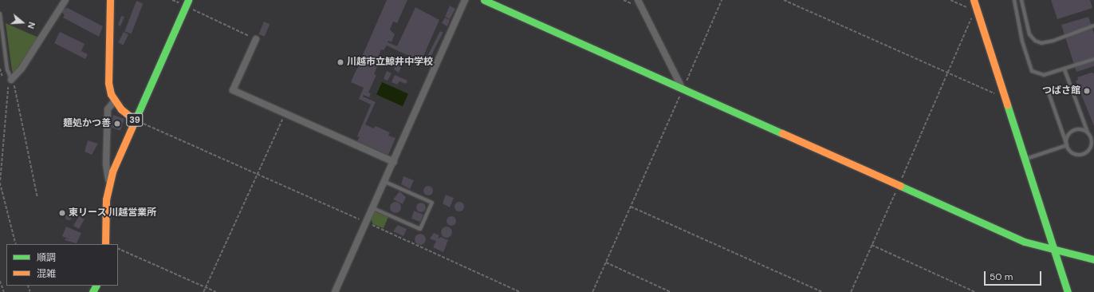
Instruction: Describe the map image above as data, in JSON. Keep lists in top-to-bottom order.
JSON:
{
  "streets": {
    "street": ["39"]
  },
  "places": [
    "川越市立鯨井中学校",
    "つばさ館",
    "麺処かつ善",
    "東リース 川越営業所"
  ],
  "legend": ["順調", "混雑"],
  "scale_bar": "50 m",
  "north": "right"
}
